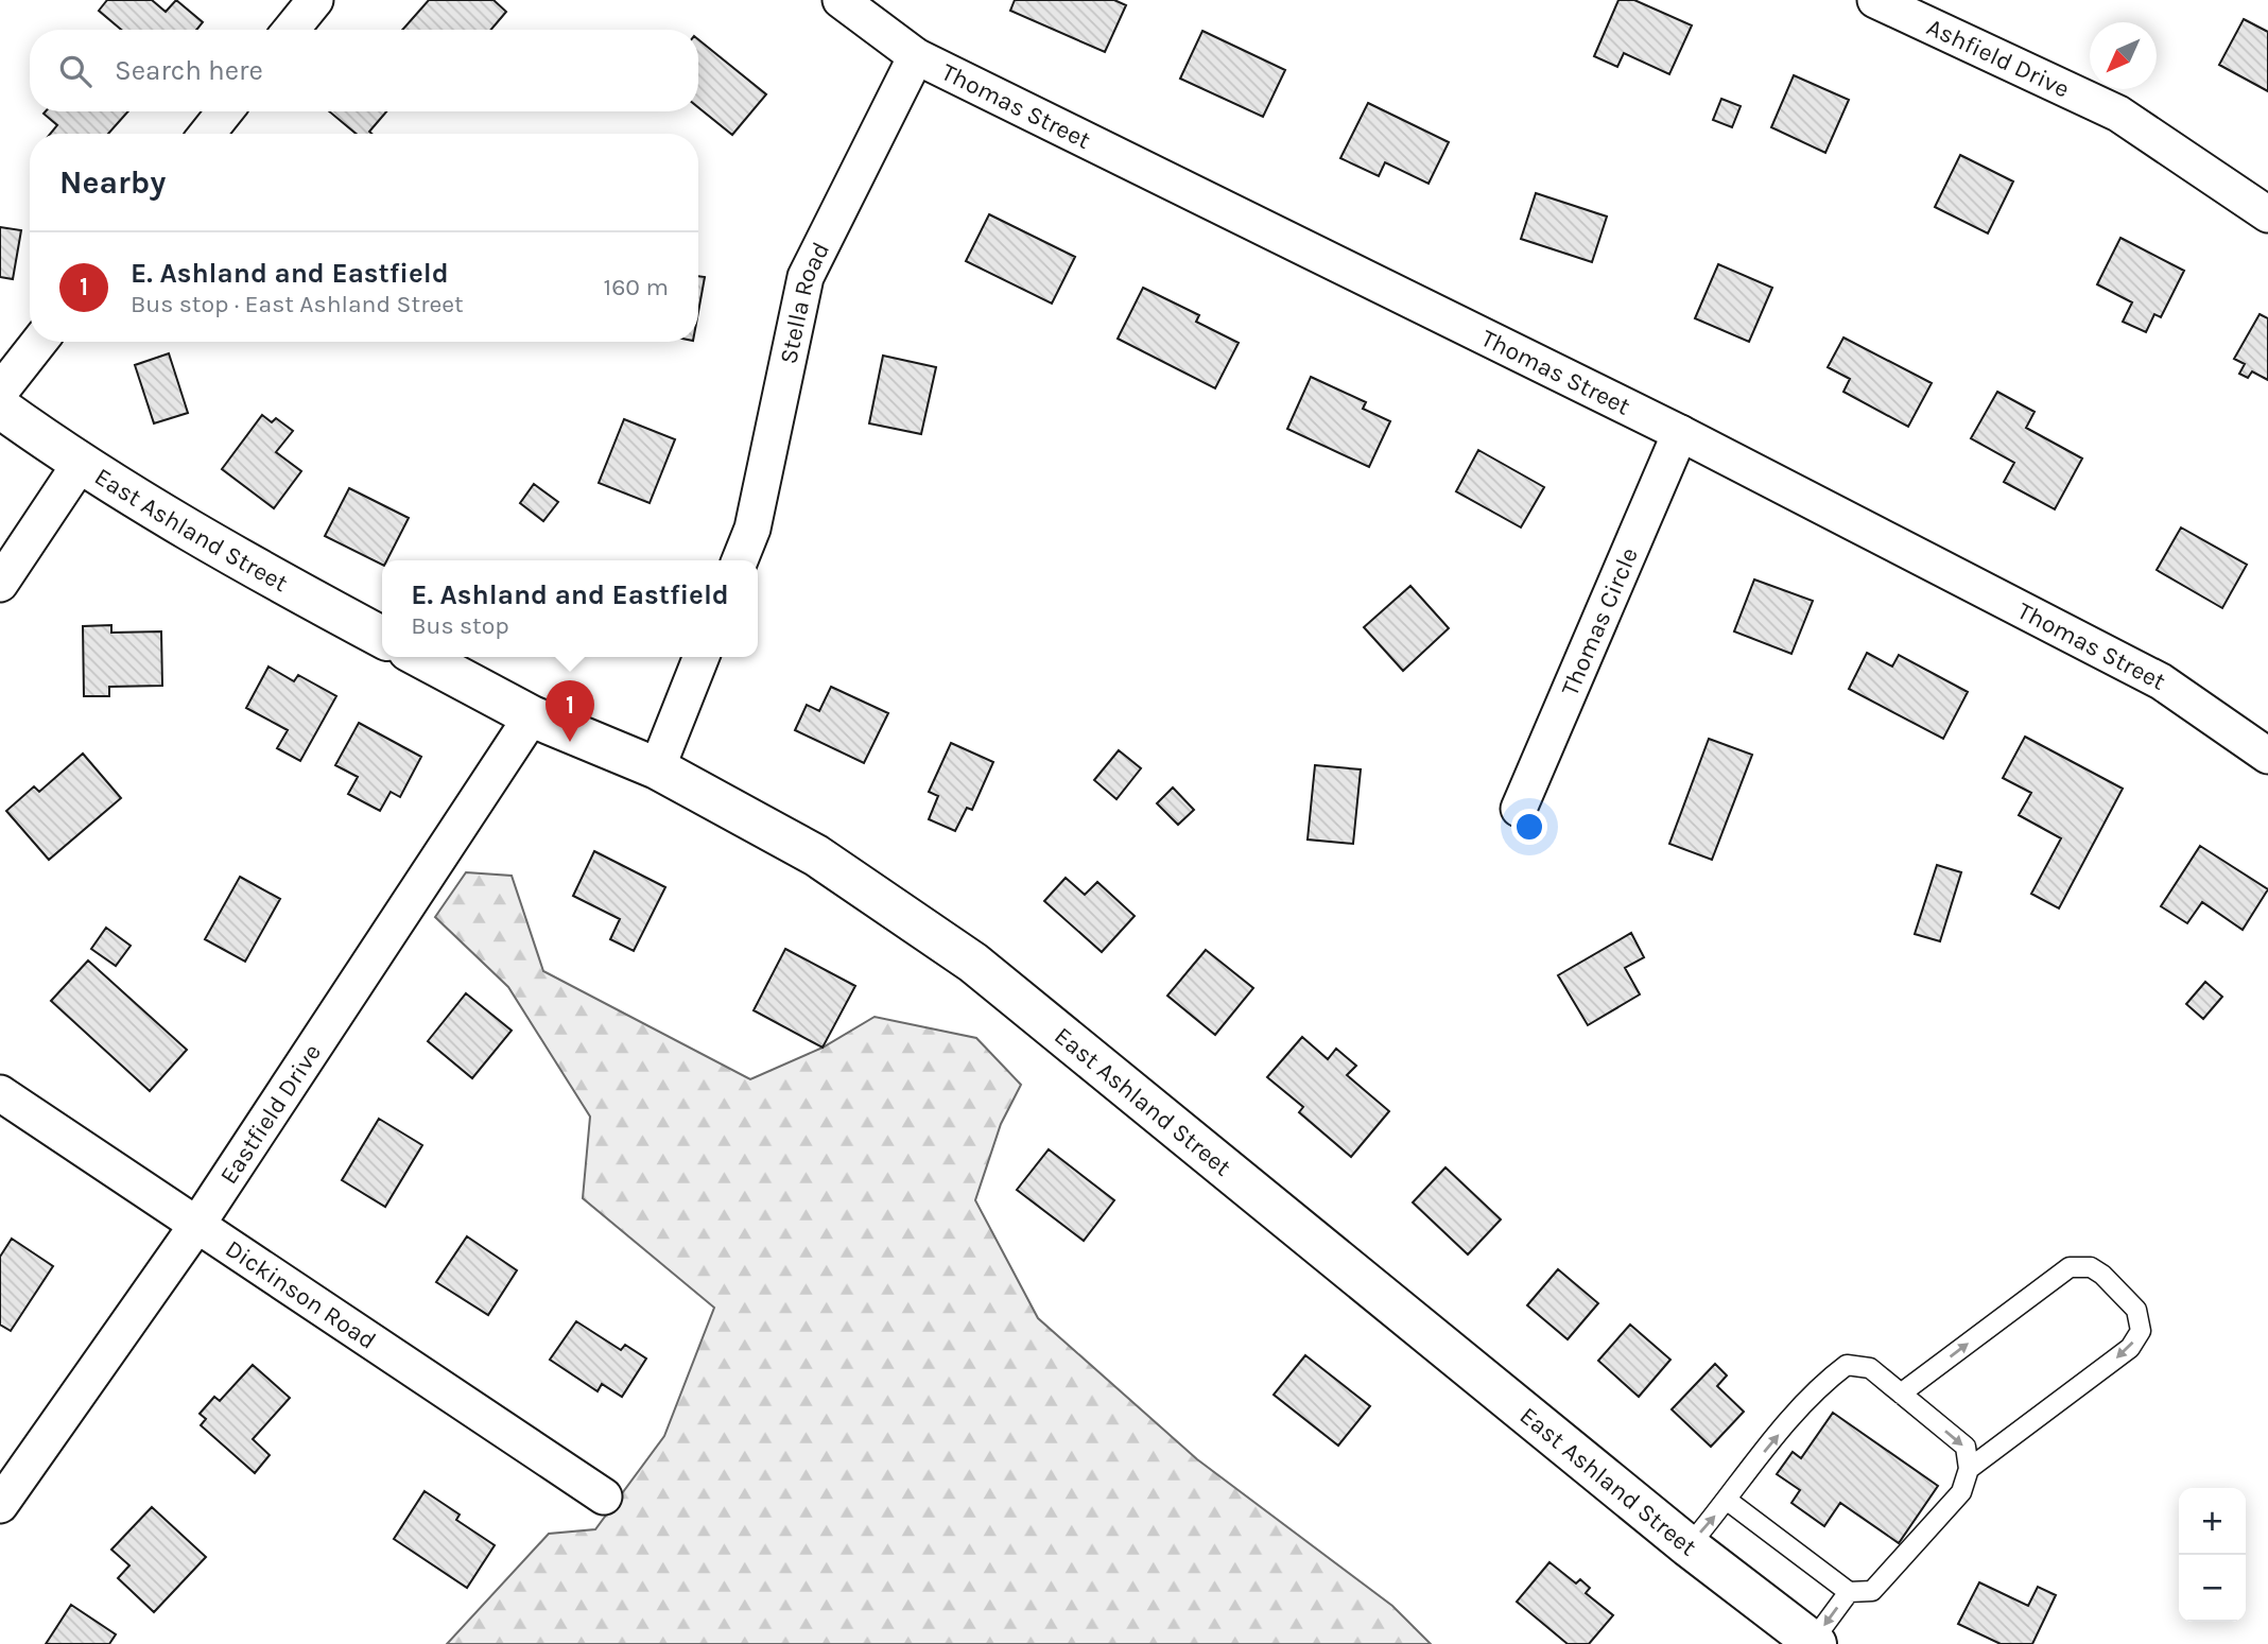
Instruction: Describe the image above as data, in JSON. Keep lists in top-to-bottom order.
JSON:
{
  "streets": {
    "main road": ["East Ashland Street"],
    "street": [
      "Ashfield Drive",
      "Thomas Street",
      "Stella Road",
      "Thomas Circle",
      "Eastfield Drive",
      "Dickinson Road"
    ]
  },
  "crossings": [
    ["Thomas Street", "Stella Road"],
    ["Thomas Street", "Thomas Circle"],
    ["East Ashland Street", "Eastfield Drive"],
    ["Eastfield Drive", "Dickinson Road"]
  ],
  "north": "bottom left",
  "page": {
    "search": "Search here",
    "heading": "Nearby",
    "list": [
      {
        "mark": "1",
        "name": "E. Ashland and Eastfield",
        "note": "Bus stop · East Ashland Street",
        "value": "160 m"
      }
    ],
    "popup": ["E. Ashland and Eastfield", "Bus stop"],
    "pins": "1",
    "map_buttons": ["+", "−"]
  }
}
